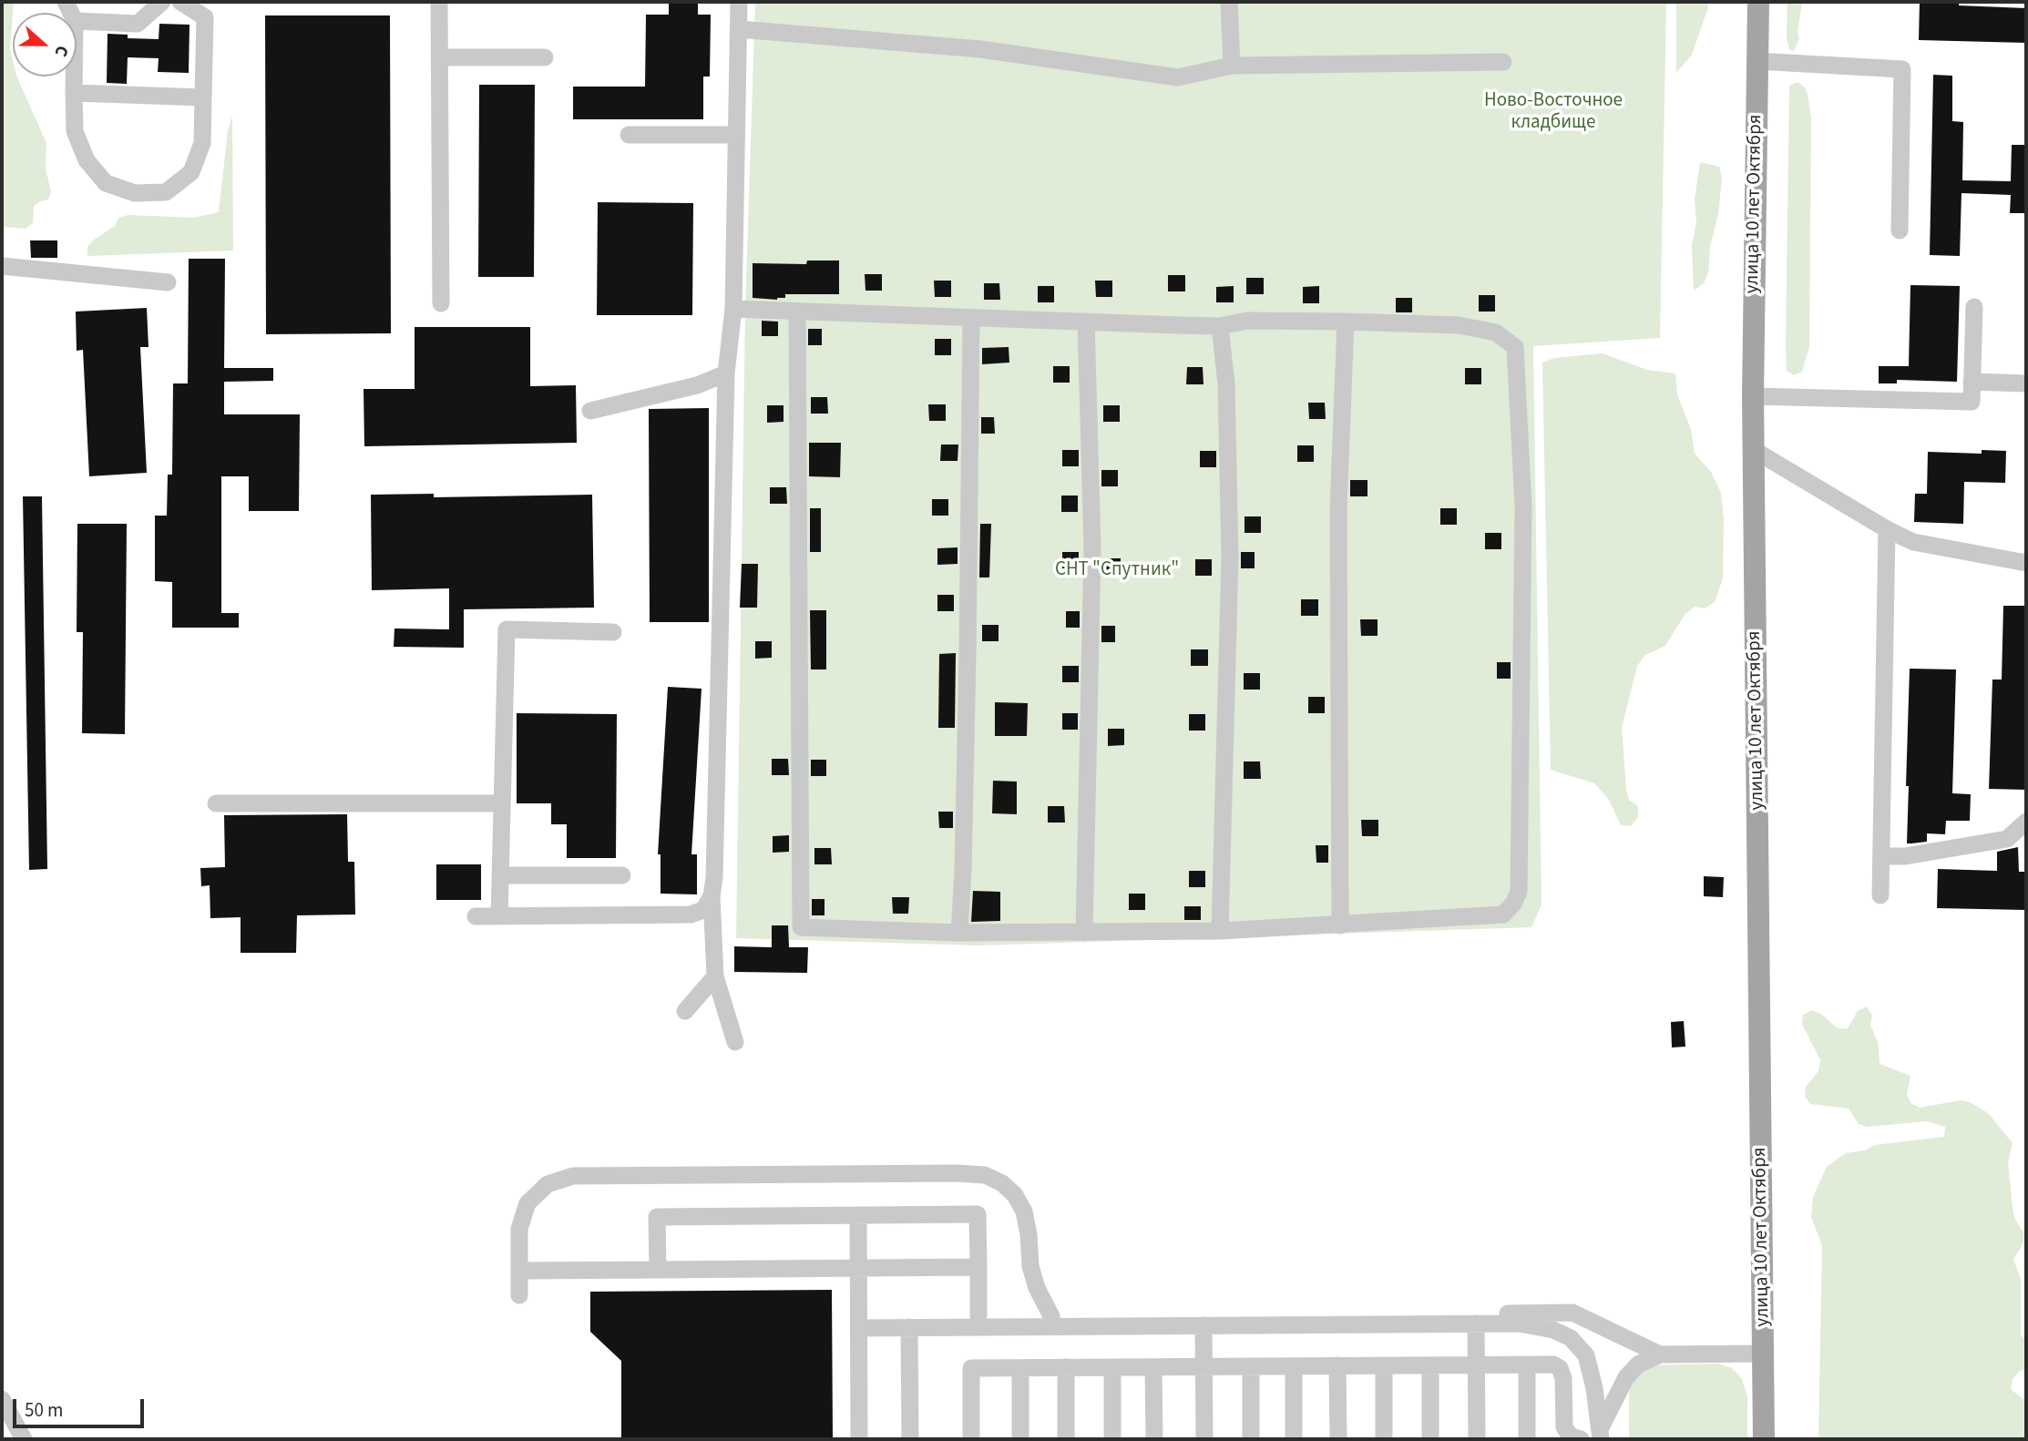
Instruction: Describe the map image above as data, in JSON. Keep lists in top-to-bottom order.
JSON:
{
  "streets": {
    "main road": ["улица 10 лет Октября"]
  },
  "parks": ["Ново-Восточное кладбище", "СНТ \"Спутник\""],
  "scale_bar": "50 m",
  "north": "right"
}
